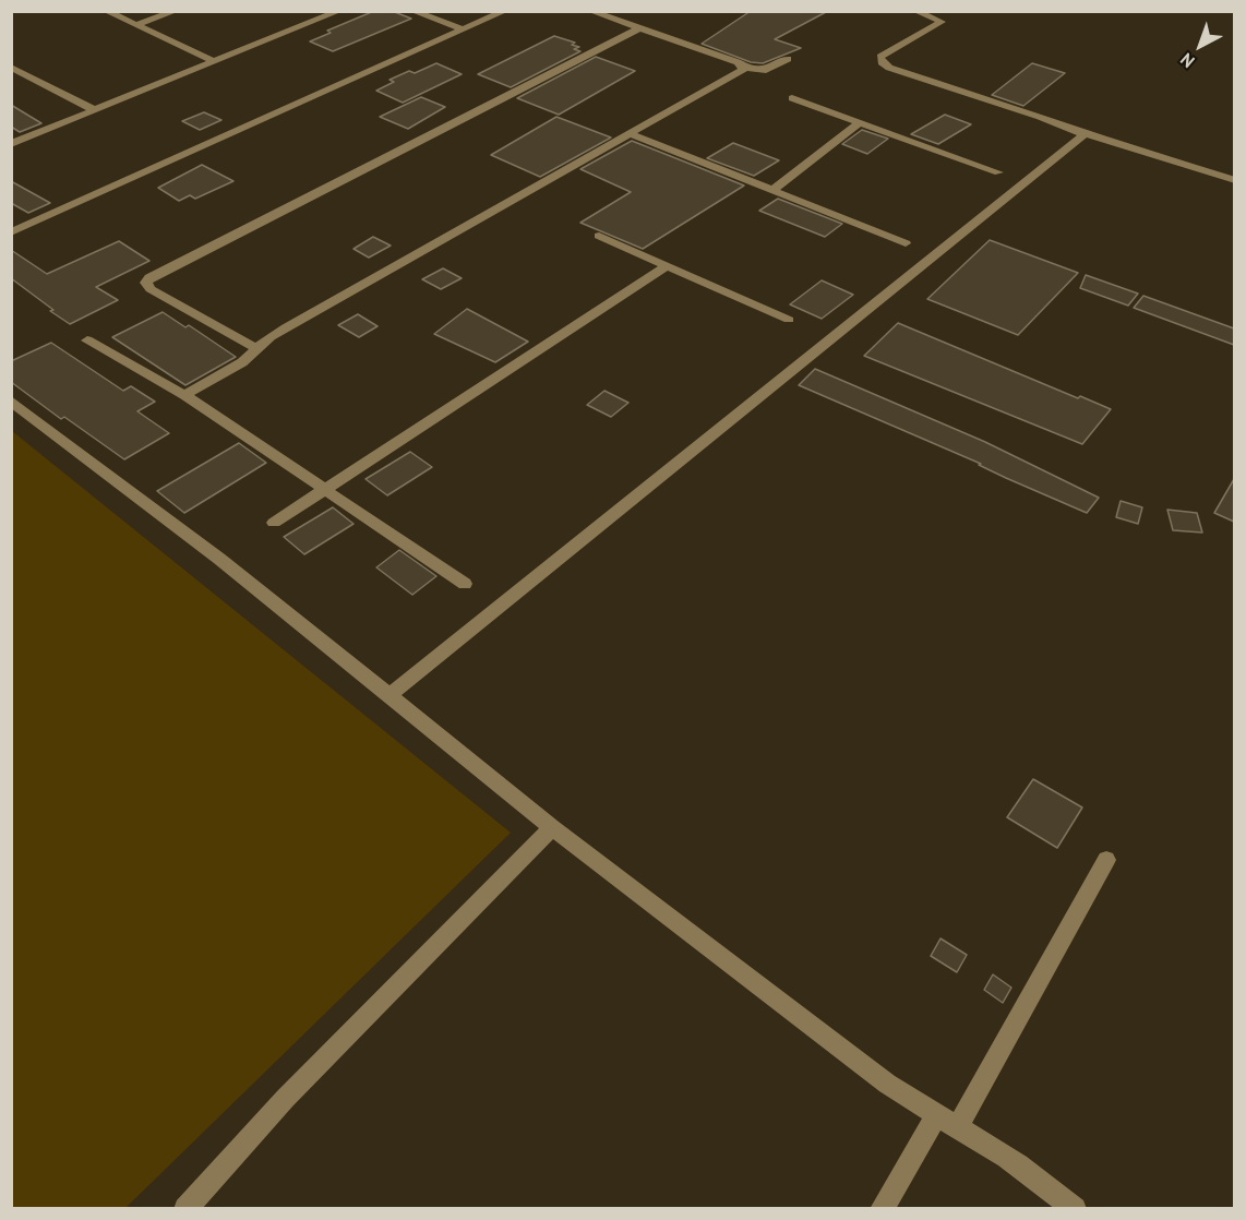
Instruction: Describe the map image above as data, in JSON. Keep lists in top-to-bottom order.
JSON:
{
  "north": "bottom left"
}
